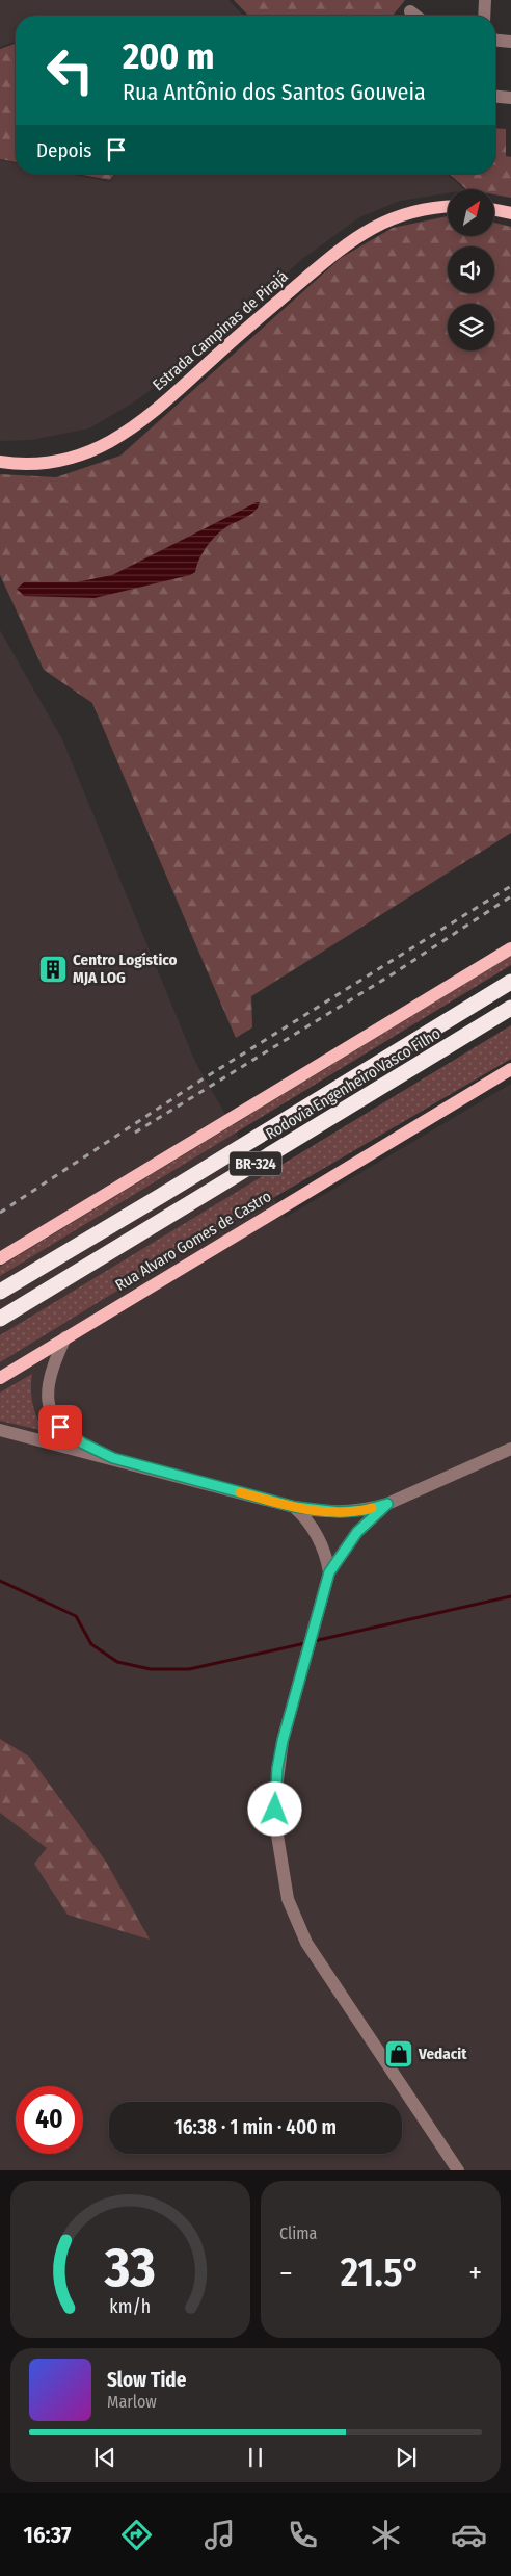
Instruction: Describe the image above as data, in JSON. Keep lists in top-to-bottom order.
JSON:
{
  "streets": {
    "highway": ["Rodovia Engenheiro Vasco Filho", "BR-324"],
    "main road": ["Estrada Campinas de Pirajá", "Rua Alvaro Gomes de Castro"]
  },
  "places": {
    "building": ["Centro Logístico MJA LOG"],
    "shop": ["Vedacit"]
  },
  "north": "top right",
  "page": {
    "turn": ["200 m", "Rua Antônio dos Santos Gouveia"],
    "then": "Depois",
    "limit": "40",
    "trip": "16:38 · 1 min · 400 m",
    "tile": "Clima",
    "heat": ["−", "21.5°", "+"],
    "song": ["Slow Tide", "Marlow"],
    "tabs": "16:37",
    "gauge": ["33", "km/h"]
  }
}
